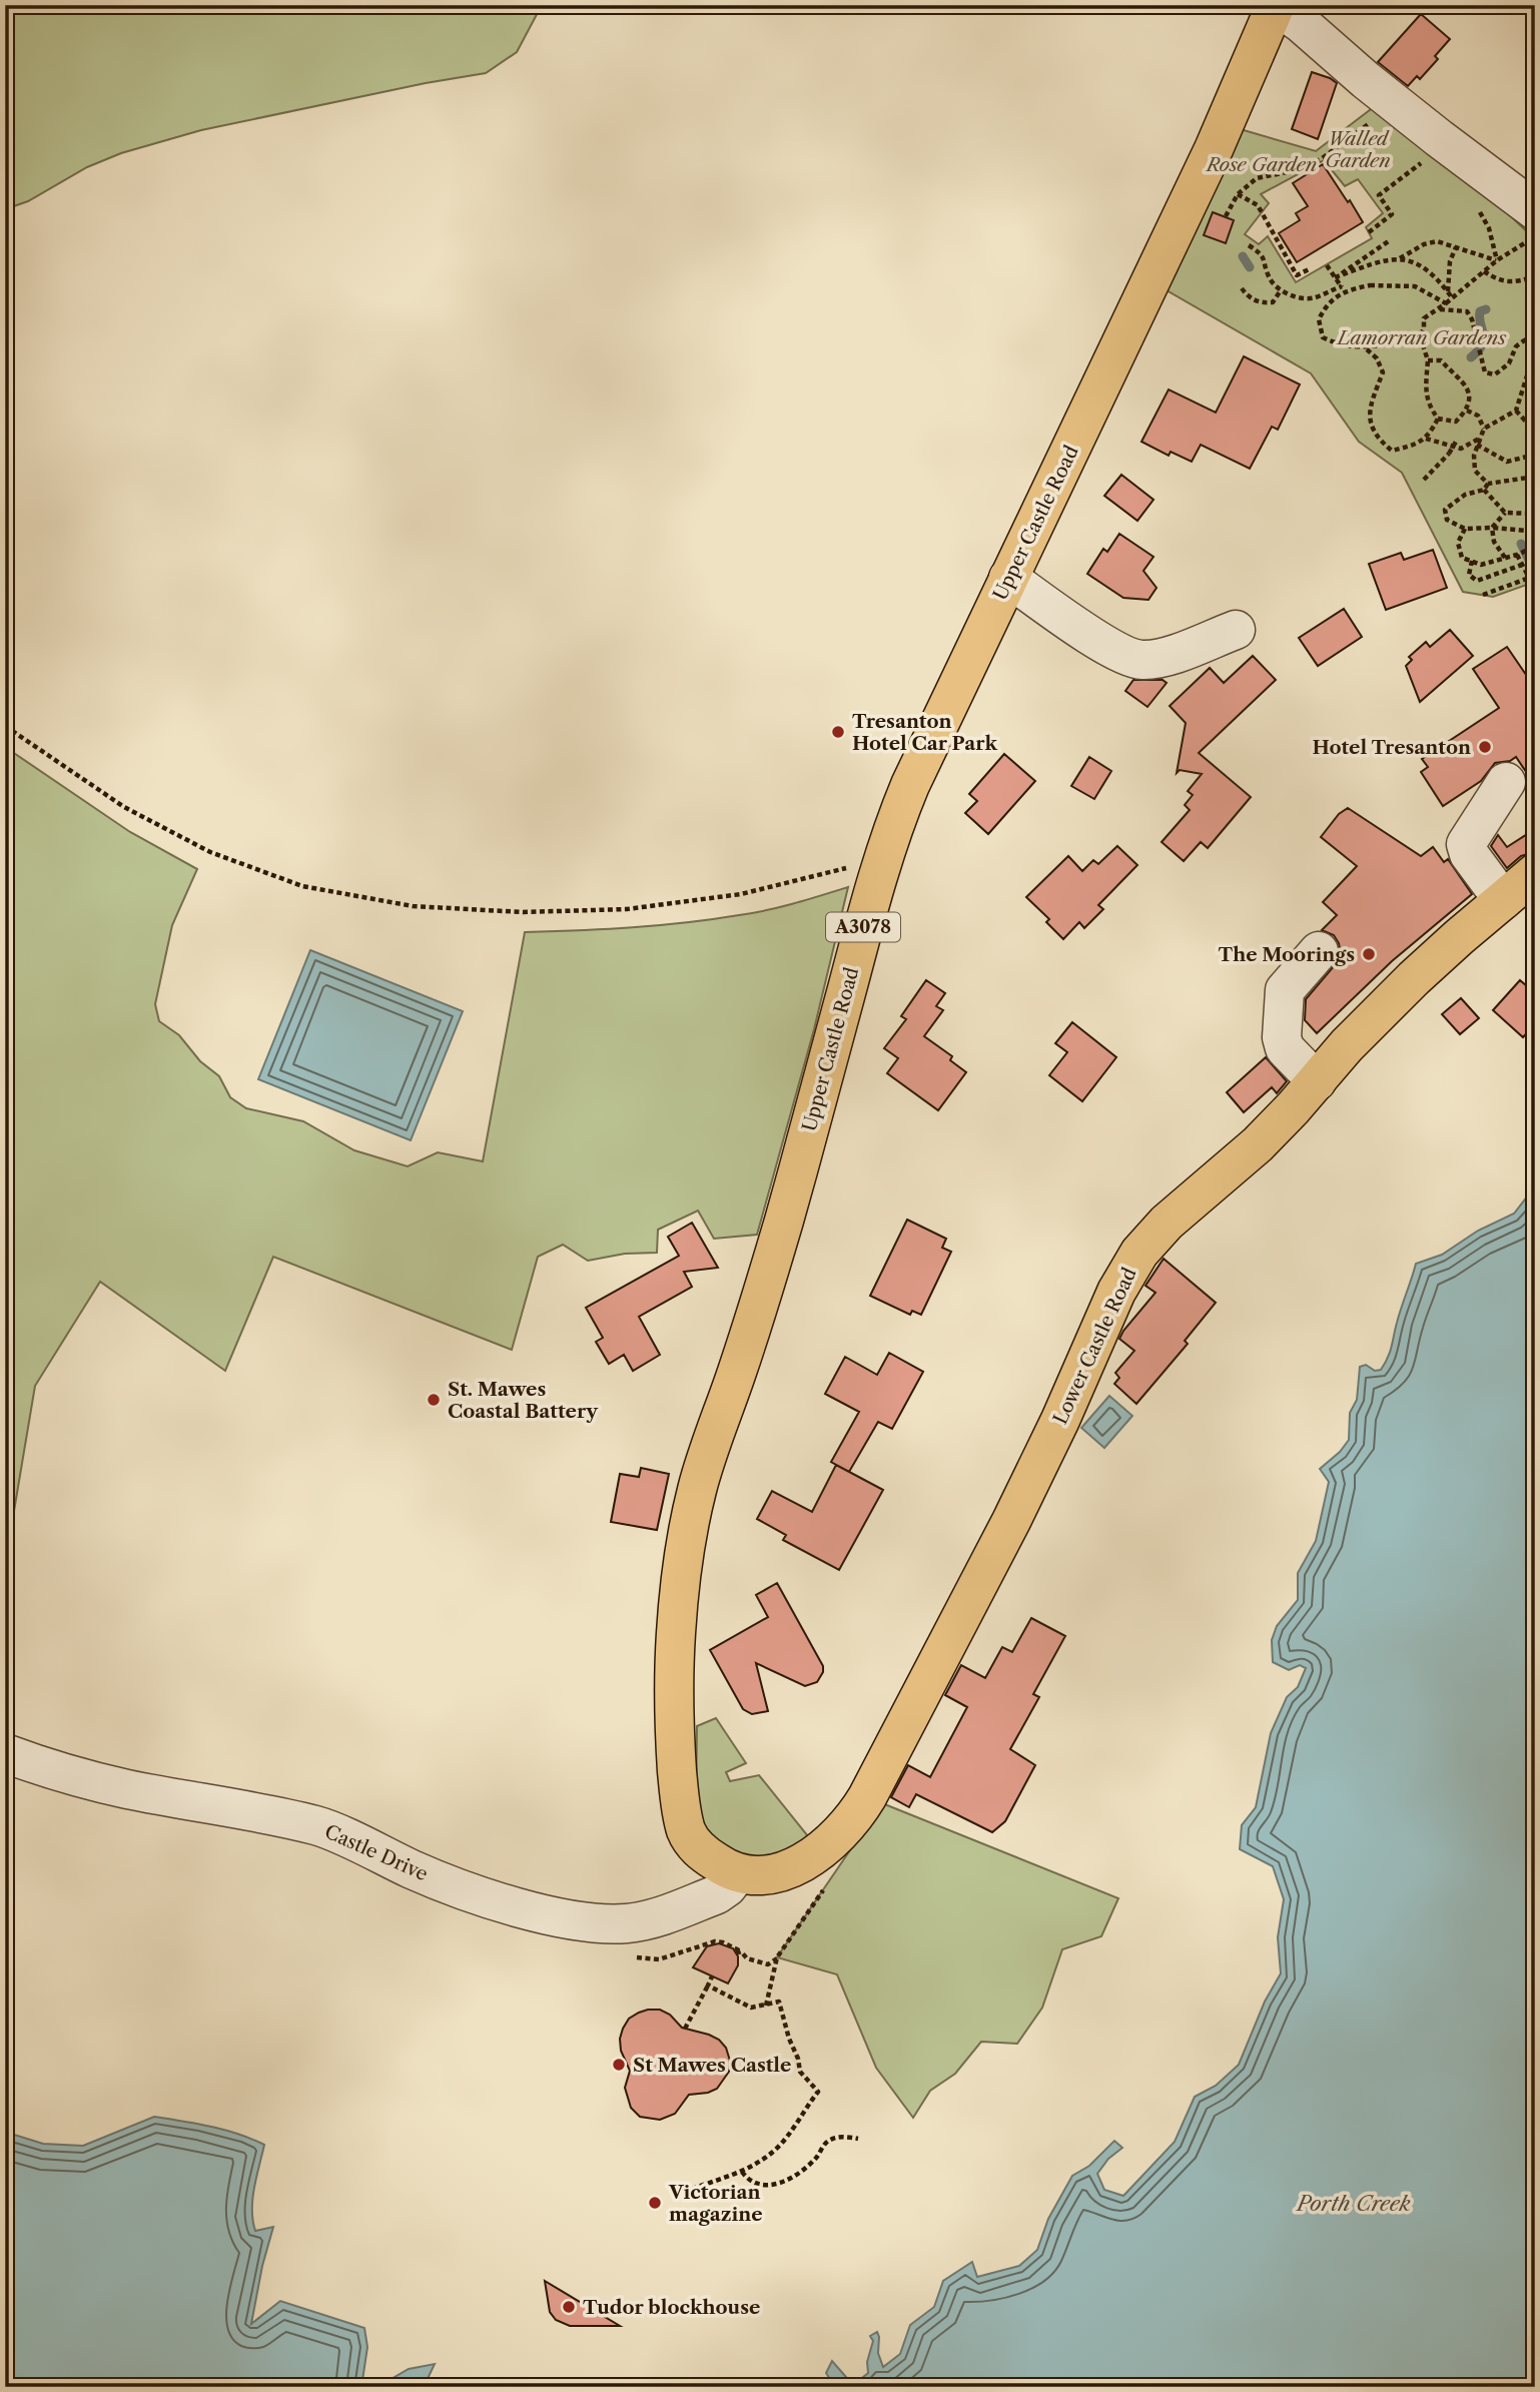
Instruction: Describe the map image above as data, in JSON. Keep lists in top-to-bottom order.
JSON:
{
  "streets": {
    "main road": ["Upper Castle Road", "A3078", "Lower Castle Road"],
    "street": ["Castle Drive"]
  },
  "crossings": [
    ["Upper Castle Road", "Lower Castle Road"],
    ["Upper Castle Road", "Castle Drive"],
    ["Lower Castle Road", "Castle Drive"]
  ],
  "water": ["Porth Creek"],
  "parks": ["Walled Garden", "Rose Garden", "Lamorran Gardens"],
  "places": [
    "Tresanton Hotel Car Park",
    "Hotel Tresanton",
    "The Moorings",
    "St. Mawes Coastal Battery",
    "St Mawes Castle",
    "Victorian magazine",
    "Tudor blockhouse"
  ]
}
